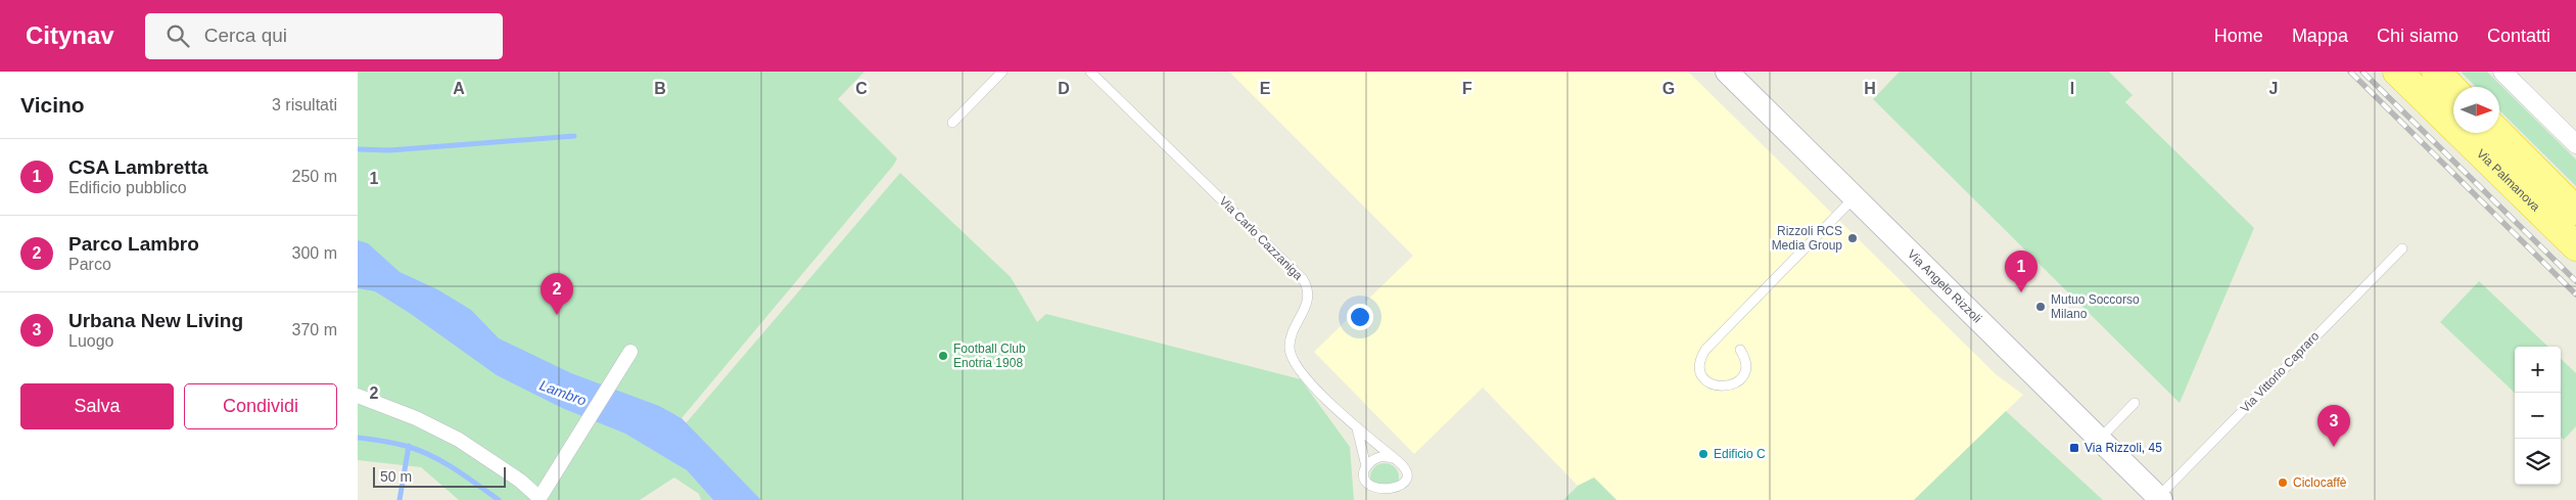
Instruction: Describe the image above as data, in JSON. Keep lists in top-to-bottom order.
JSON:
{
  "streets": {
    "highway": ["Via Palmanova"],
    "street": ["Via Angelo Rizzoli"],
    "lane": ["Via Carlo Cazzaniga", "Via Vittorio Capraro"]
  },
  "crossings": [
    ["Via Angelo Rizzoli", "Via Vittorio Capraro"]
  ],
  "water": ["Lambro"],
  "places": {
    "other": [
      "Rizzoli RCS Media Group",
      "Mutuo Soccorso Milano",
      "Football Club Enotria 1908",
      "Edificio C",
      "Ciclocaffè"
    ],
    "transit": ["Via Rizzoli, 45"]
  },
  "scale_bar": "50 m",
  "north": "right",
  "page": {
    "header": "Citynav",
    "search": "Cerca qui",
    "nav": [
      "Home",
      "Mappa",
      "Chi siamo",
      "Contatti"
    ],
    "heading": ["Vicino", "3 risultati"],
    "list": [
      {
        "mark": "1",
        "name": "CSA Lambretta",
        "note": "Edificio pubblico",
        "value": "250 m"
      },
      {
        "mark": "2",
        "name": "Parco Lambro",
        "note": "Parco",
        "value": "300 m"
      },
      {
        "mark": "3",
        "name": "Urbana New Living",
        "note": "Luogo",
        "value": "370 m"
      }
    ],
    "pins": ["1", "2", "3"],
    "map_buttons": ["+", "−"],
    "buttons": ["Salva", "Condividi"],
    "scale": "50 m"
  },
  "grid": {
    "columns": [
      "A",
      "B",
      "C",
      "D",
      "E",
      "F",
      "G",
      "H",
      "I",
      "J"
    ],
    "rows": ["1", "2"]
  }
}
